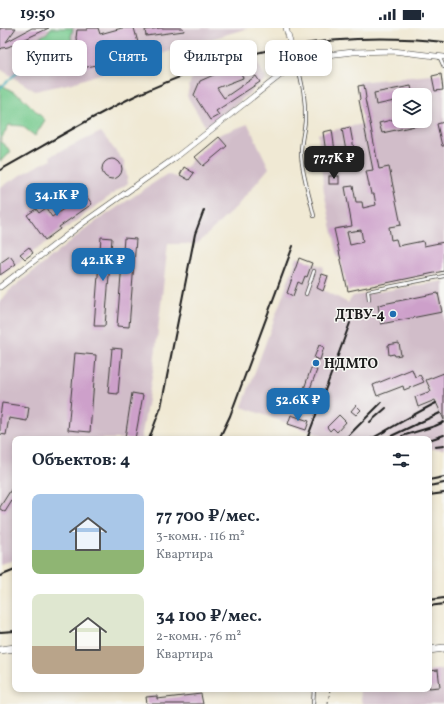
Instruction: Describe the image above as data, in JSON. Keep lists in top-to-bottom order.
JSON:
{
  "places": ["ДТВУ-4", "НДМТО"],
  "page": {
    "status": "19:50",
    "chip": [
      "Купить",
      "Снять",
      "Фильтры",
      "Новое"
    ],
    "price": [
      "77.7K ₽",
      "34.1K ₽",
      "42.1K ₽",
      "52.6K ₽"
    ],
    "heading": "Объектов: 4",
    "list": [
      {
        "name": "77 700 ₽/мес.",
        "note": "3-комн. · 116 m² · Квартира"
      },
      {
        "name": "34 100 ₽/мес.",
        "note": "2-комн. · 76 m² · Квартира"
      }
    ]
  }
}
